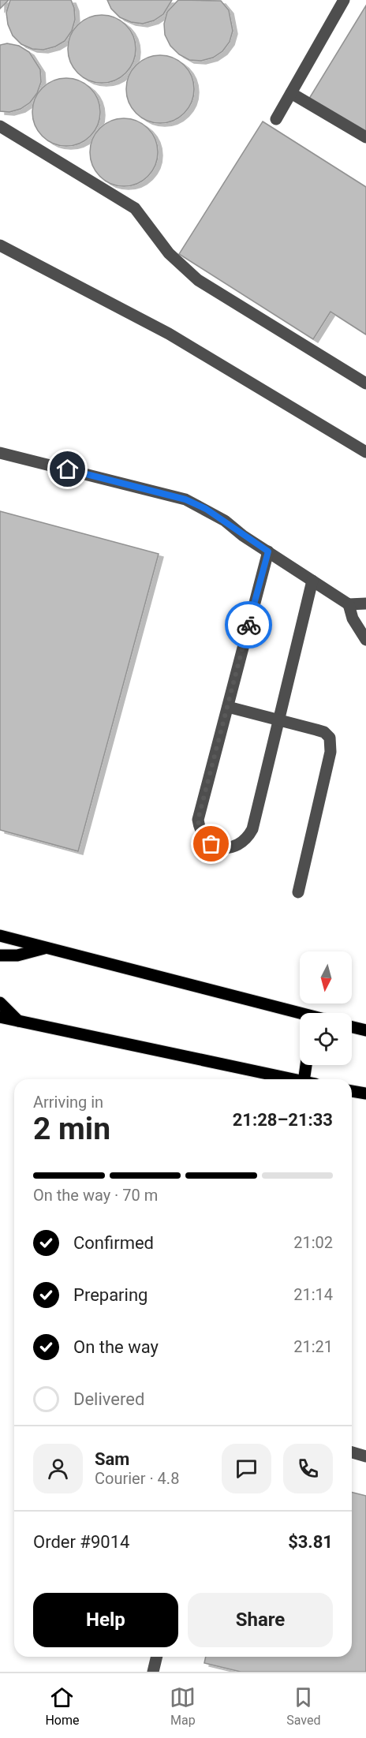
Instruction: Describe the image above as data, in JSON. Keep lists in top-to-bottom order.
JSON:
{
  "north": "bottom",
  "page": {
    "heading": ["2 min", "Arriving in", "21:28–21:33"],
    "panel": [
      "Sam",
      "Courier · 4.8",
      "Order #9014",
      "$3.81"
    ],
    "bar": "On the way · 70 m",
    "list": [
      ["Confirmed", "21:02"],
      ["Preparing", "21:14"],
      ["On the way", "21:21"],
      "Delivered"
    ],
    "buttons": ["Help", "Share"],
    "tabs": ["Home", "Map", "Saved"]
  }
}
